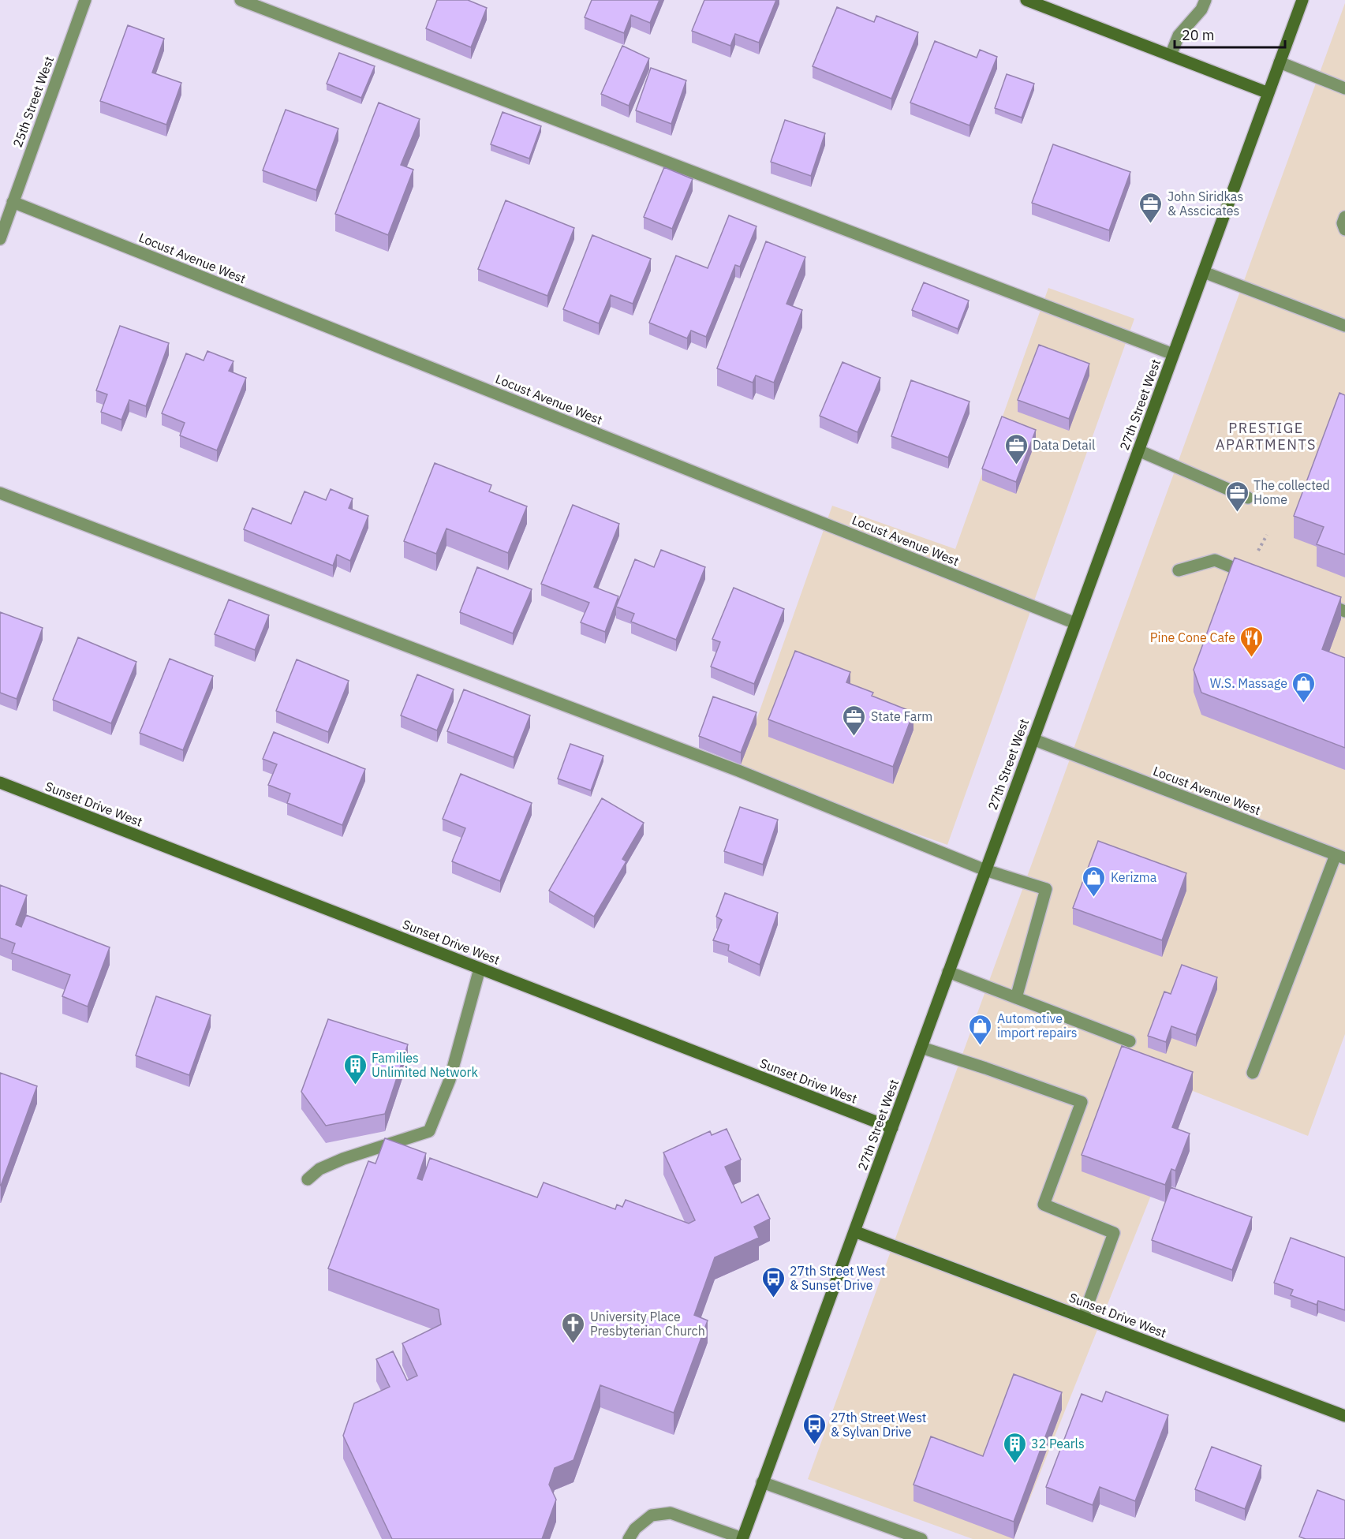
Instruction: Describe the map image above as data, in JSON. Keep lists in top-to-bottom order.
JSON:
{
  "streets": {
    "street": [
      "25th Street West",
      "Locust Avenue West",
      "27th Street West",
      "Sunset Drive West"
    ]
  },
  "crossings": [
    ["25th Street West", "Locust Avenue West"],
    ["Locust Avenue West", "27th Street West"],
    ["27th Street West", "Sunset Drive West"]
  ],
  "districts": ["PRESTIGE APARTMENTS"],
  "places": {
    "office": [
      "John Siridkas & Asscicates",
      "Data Detail",
      "The collected Home",
      "State Farm"
    ],
    "restaurant": ["Pine Cone Cafe"],
    "shop": ["W.S. Massage", "Kerizma", "Automotive import repairs"],
    "building": ["Families Unlimited Network", "32 Pearls"],
    "bus stop": ["27th Street West & Sunset Drive", "27th Street West & Sylvan Drive"],
    "church": ["University Place Presbyterian Church"]
  },
  "scale_bar": "20 m"
}
